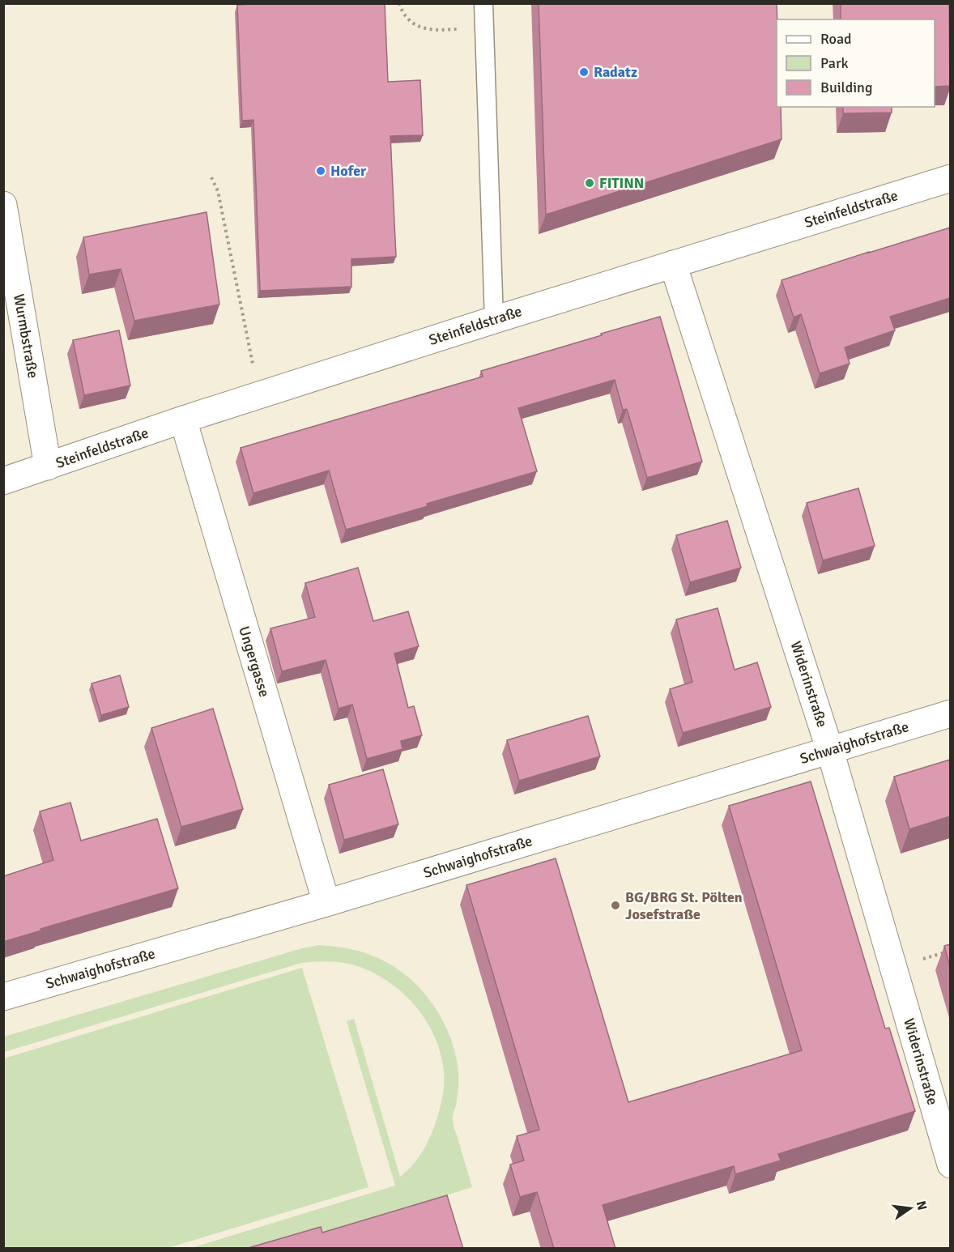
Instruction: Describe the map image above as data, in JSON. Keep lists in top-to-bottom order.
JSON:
{
  "streets": {
    "street": [
      "Steinfeldstraße",
      "Wurmbstraße",
      "Ungergasse",
      "Widerinstraße",
      "Schwaighofstraße"
    ]
  },
  "crossings": [
    ["Steinfeldstraße", "Wurmbstraße"],
    ["Steinfeldstraße", "Ungergasse"],
    ["Steinfeldstraße", "Widerinstraße"],
    ["Ungergasse", "Schwaighofstraße"],
    ["Widerinstraße", "Schwaighofstraße"]
  ],
  "places": [
    "Radatz",
    "Hofer",
    "FITINN",
    "BG/BRG St. Pölten Josefstraße"
  ],
  "legend": ["Road", "Park", "Building"],
  "north": "right"
}
